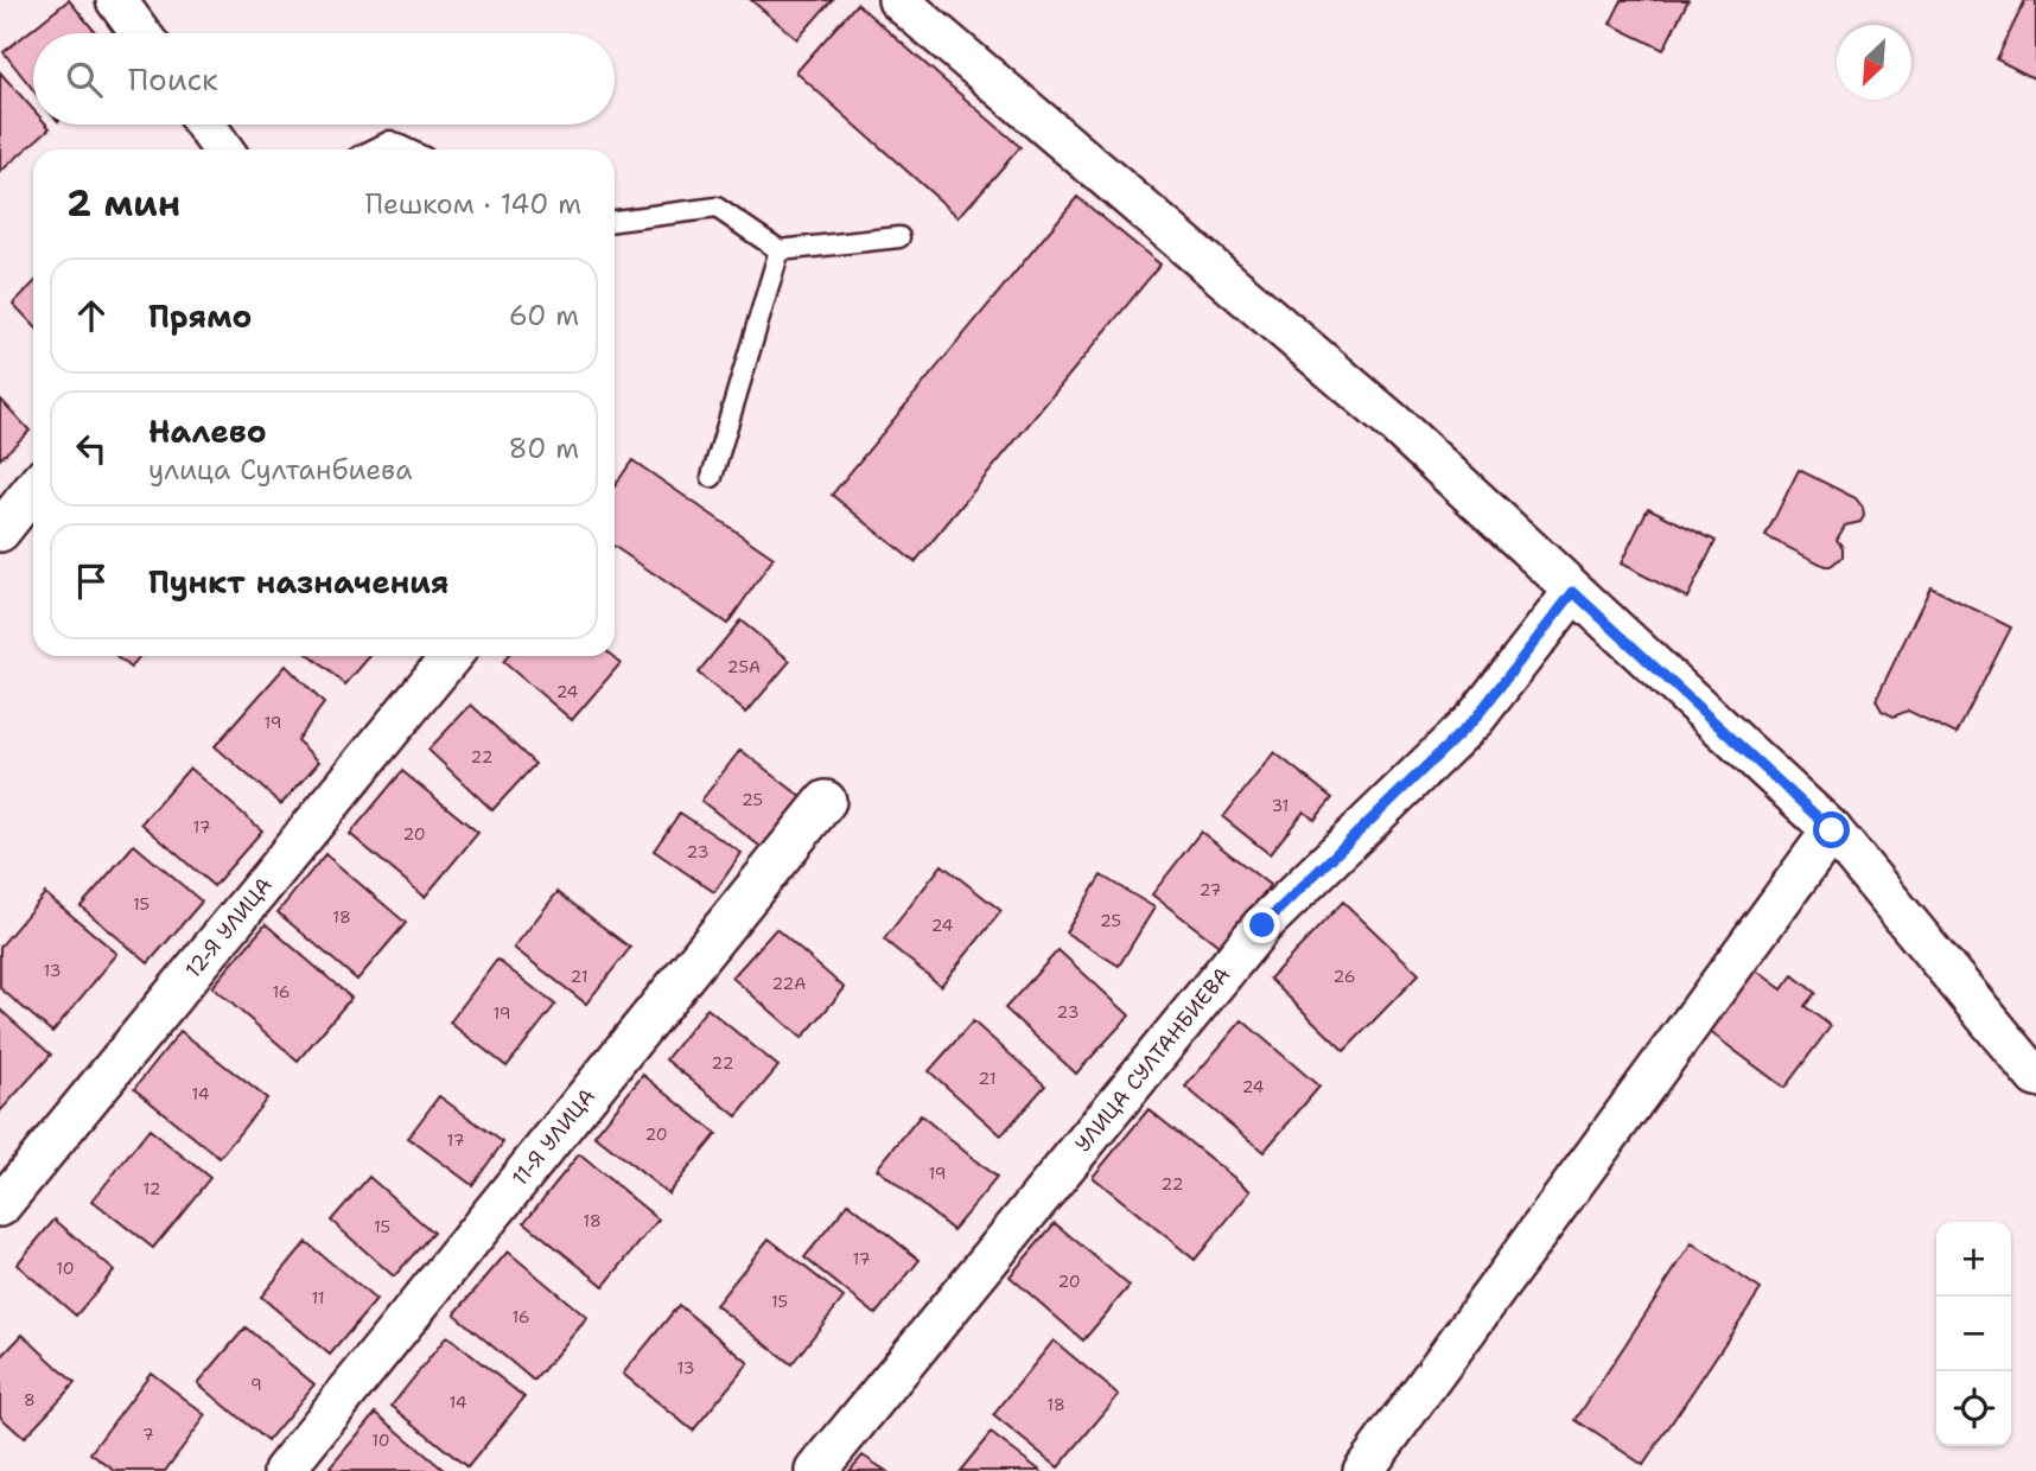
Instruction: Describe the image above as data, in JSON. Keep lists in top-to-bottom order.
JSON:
{
  "streets": {
    "street": ["12-Я УЛИЦА", "УЛИЦА СУЛТАНБИЕВА", "11-Я УЛИЦА"]
  },
  "house_numbers": [
    "25А",
    "24",
    "19",
    "22",
    "25",
    "31",
    "17",
    "20",
    "23",
    "27",
    "15",
    "18",
    "25",
    "24",
    "13",
    "21",
    "26",
    "22А",
    "16",
    "23",
    "19",
    "22",
    "21",
    "24",
    "14",
    "20",
    "17",
    "19",
    "22",
    "12",
    "18",
    "15",
    "17",
    "10",
    "20",
    "11",
    "15",
    "16",
    "13",
    "9",
    "8",
    "14",
    "18",
    "7",
    "10"
  ],
  "north": "bottom left",
  "page": {
    "search": "Поиск",
    "heading": ["2 мин", "Пешком · 140 m"],
    "list": [
      ["Прямо", "60 m"],
      ["Налево", "улица Султанбиева", "80 m"],
      "Пункт назначения"
    ],
    "map_buttons": ["+", "−"]
  }
}
